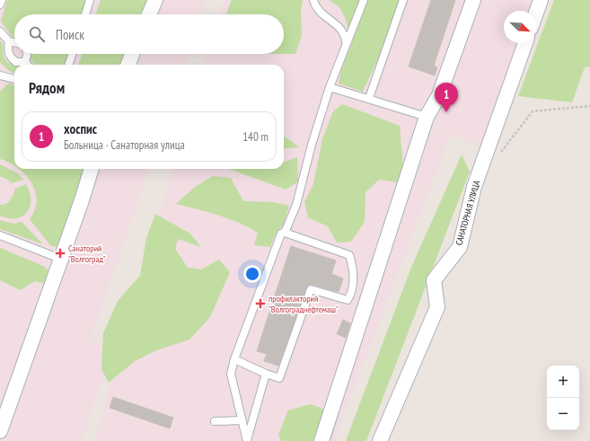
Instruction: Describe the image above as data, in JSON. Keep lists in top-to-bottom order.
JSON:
{
  "streets": {
    "street": ["САНАТОРНАЯ УЛИЦА"]
  },
  "places": {
    "health": ["Санаторий \"Волгоград\"", "профилакторий \"Волгограднефтемаш\""]
  },
  "north": "bottom right",
  "page": {
    "search": "Поиск",
    "heading": "Рядом",
    "pins": "1",
    "list": [
      {
        "mark": "1",
        "name": "хоспис",
        "note": "Больница · Санаторная улица",
        "value": "140 m"
      }
    ],
    "map_buttons": ["+", "−"]
  }
}
